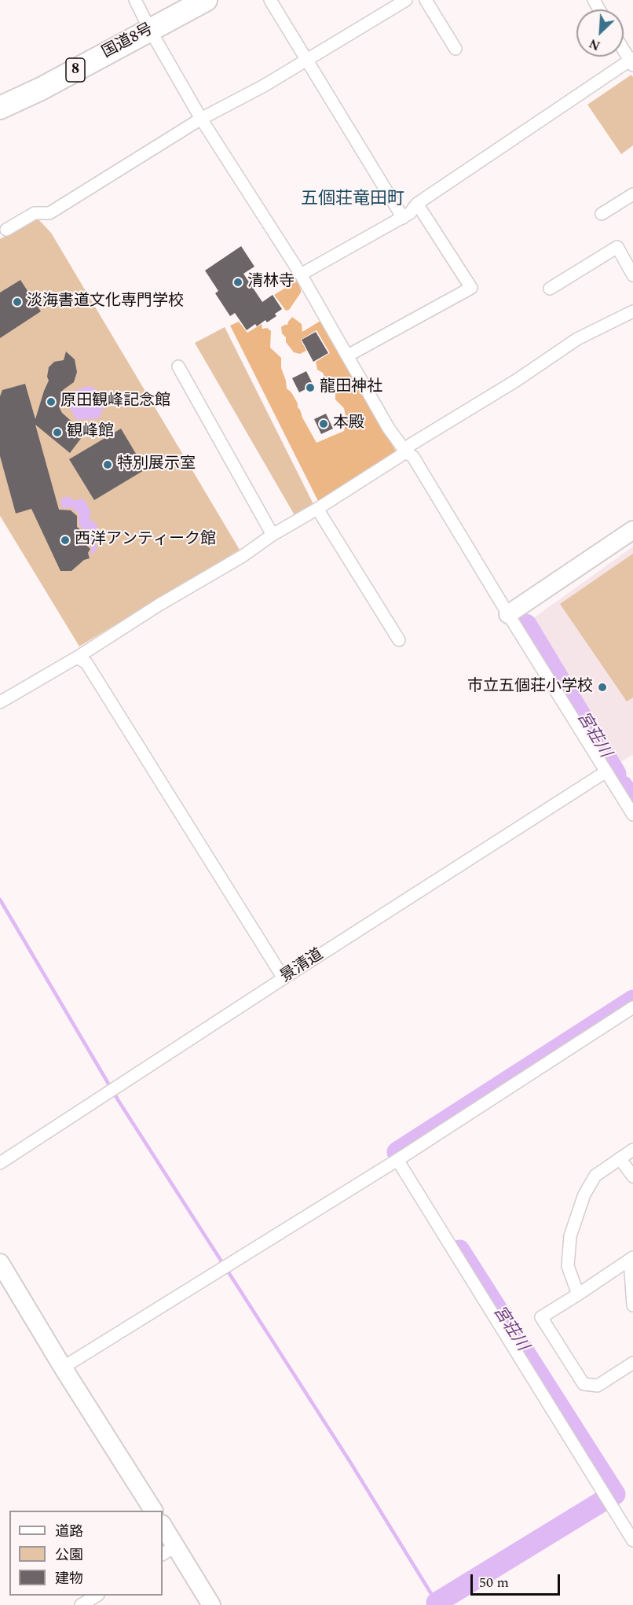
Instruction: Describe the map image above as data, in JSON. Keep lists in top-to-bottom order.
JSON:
{
  "streets": {
    "highway": ["国道8号", "8"],
    "street": ["景清道"]
  },
  "districts": ["五個荘竜田町"],
  "water": ["宮荘川"],
  "places": [
    "清林寺",
    "淡海書道文化専門学校",
    "龍田神社",
    "原田観峰記念館",
    "本殿",
    "観峰館",
    "特別展示室",
    "西洋アンティーク館",
    "市立五個荘小学校"
  ],
  "legend": ["道路", "公園", "建物"],
  "scale_bar": "50 m",
  "north": "bottom left"
}
